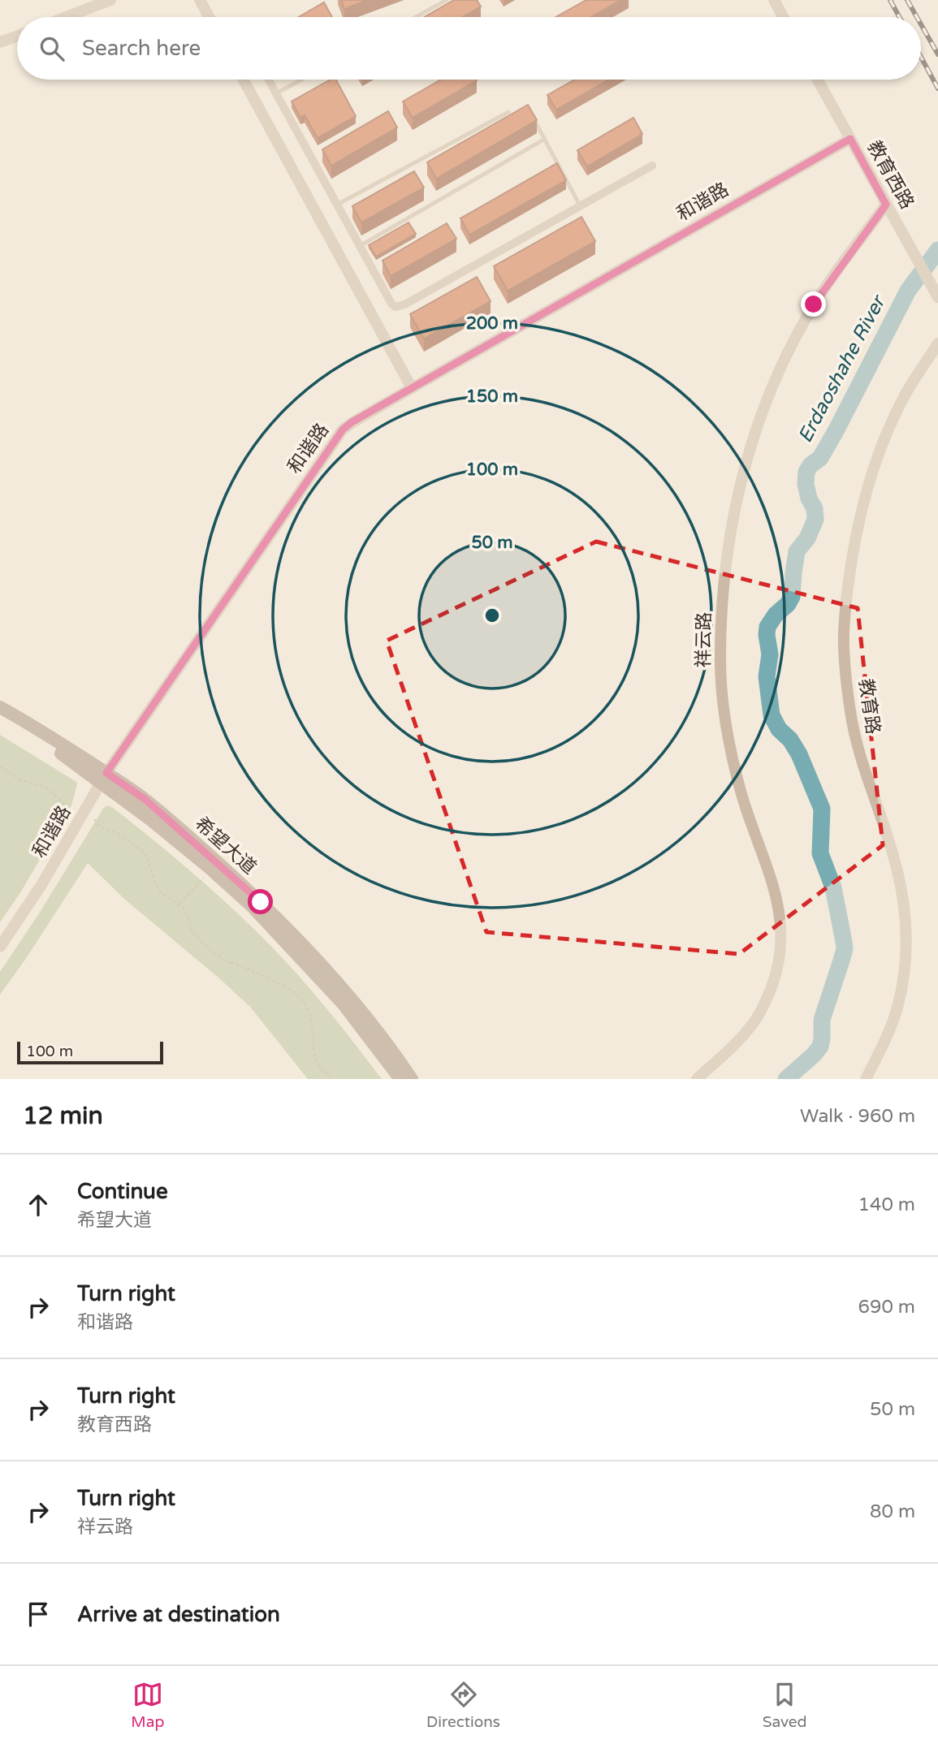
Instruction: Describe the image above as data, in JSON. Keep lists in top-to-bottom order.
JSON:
{
  "streets": {
    "main road": ["希望大道"],
    "street": [
      "教育西路",
      "和谐路",
      "祥云路",
      "教育路"
    ]
  },
  "crossings": [
    ["教育西路", "和谐路"],
    ["教育西路", "祥云路"],
    ["和谐路", "希望大道"]
  ],
  "water": ["Erdaoshahe River"],
  "scale_bar": "100 m",
  "page": {
    "search": "Search here",
    "scale": "100 m",
    "heading": ["12 min", "Walk · 960 m"],
    "list": [
      ["Continue", "希望大道", "140 m"],
      ["Turn right", "和谐路", "690 m"],
      ["Turn right", "教育西路", "50 m"],
      ["Turn right", "祥云路", "80 m"],
      "Arrive at destination"
    ],
    "nav": ["Map", "Directions", "Saved"]
  },
  "rings": [
    "200 m",
    "150 m",
    "100 m",
    "50 m"
  ]
}
